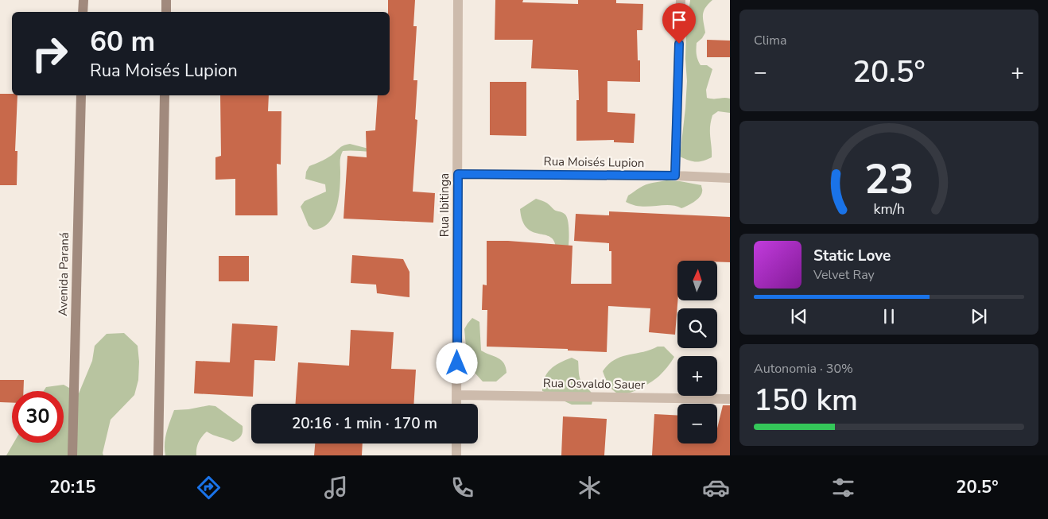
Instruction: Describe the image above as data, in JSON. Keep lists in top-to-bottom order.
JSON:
{
  "streets": {
    "main road": ["Avenida Paraná"],
    "street": ["Rua Moisés Lupion", "Rua Ibitinga", "Rua Osvaldo Sauer"]
  },
  "crossings": [
    ["Rua Moisés Lupion", "Rua Ibitinga"],
    ["Rua Ibitinga", "Rua Osvaldo Sauer"]
  ],
  "north": "top",
  "page": {
    "tile": [
      "Clima",
      ["Autonomia · 30%", "150 km"]
    ],
    "turn": ["60 m", "Rua Moisés Lupion"],
    "heat": ["−", "20.5°", "+"],
    "song": ["Static Love", "Velvet Ray"],
    "map_buttons": ["+", "−"],
    "limit": "30",
    "trip": "20:16 · 1 min · 170 m",
    "tabs": ["20:15", "20.5°"],
    "gauge": ["23", "km/h"]
  }
}
